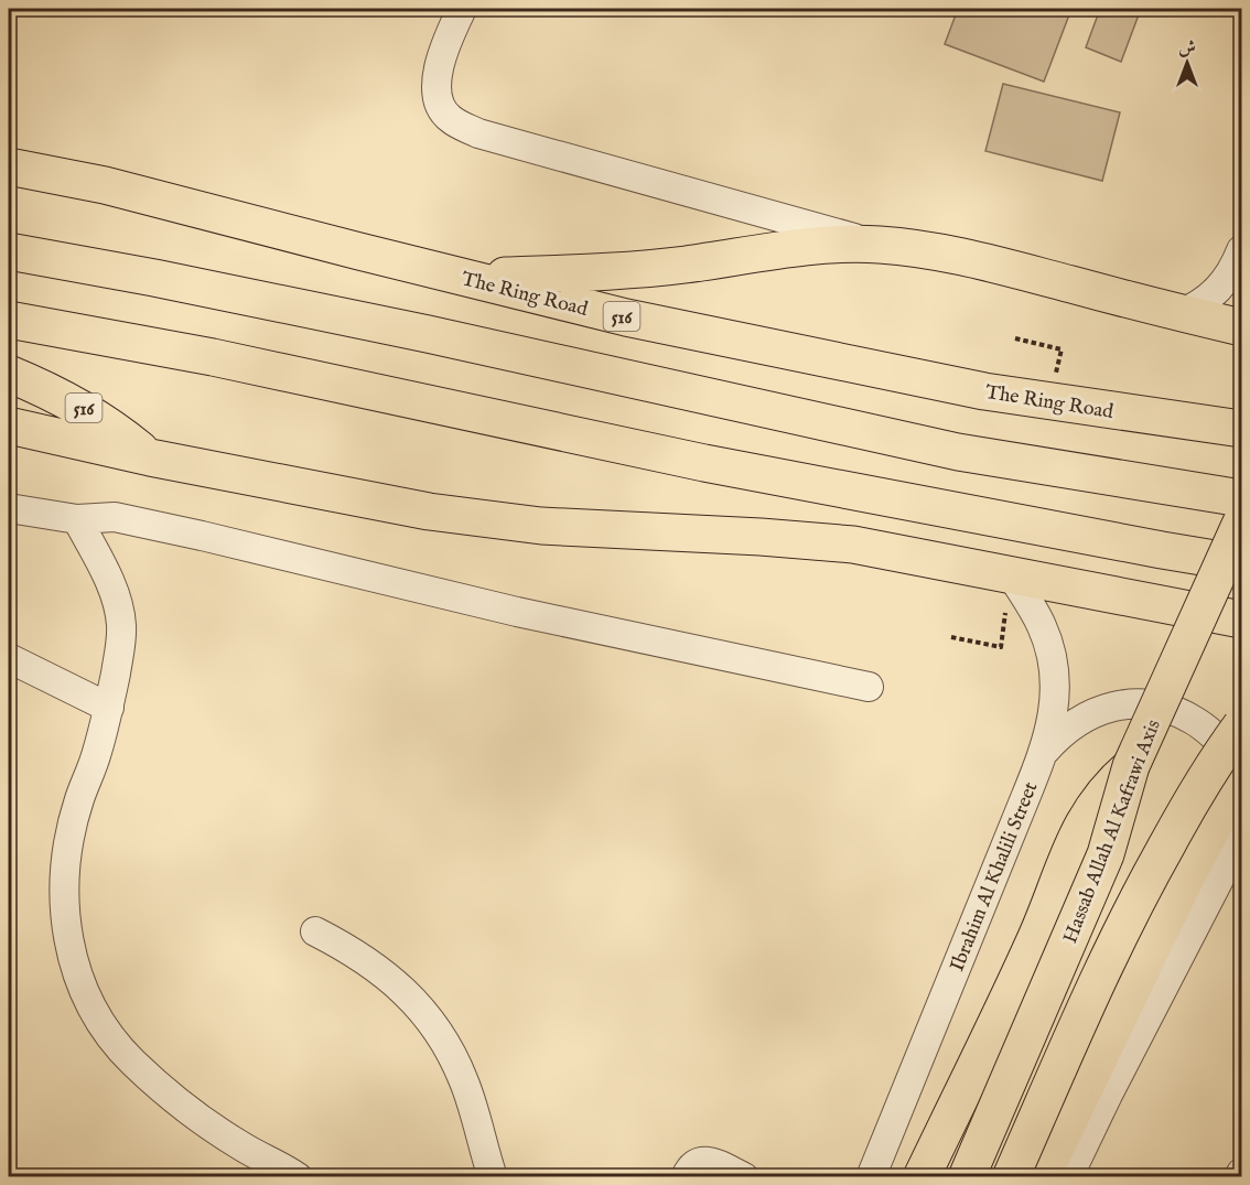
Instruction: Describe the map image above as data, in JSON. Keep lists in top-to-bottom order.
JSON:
{
  "streets": {
    "main road": ["The Ring Road", "516", "Hassab Allah Al Kafrawi Axis"],
    "street": ["Ibrahim Al Khalili Street"]
  },
  "crossings": [
    ["516", "Ibrahim Al Khalili Street"]
  ],
  "north": "top"
}
